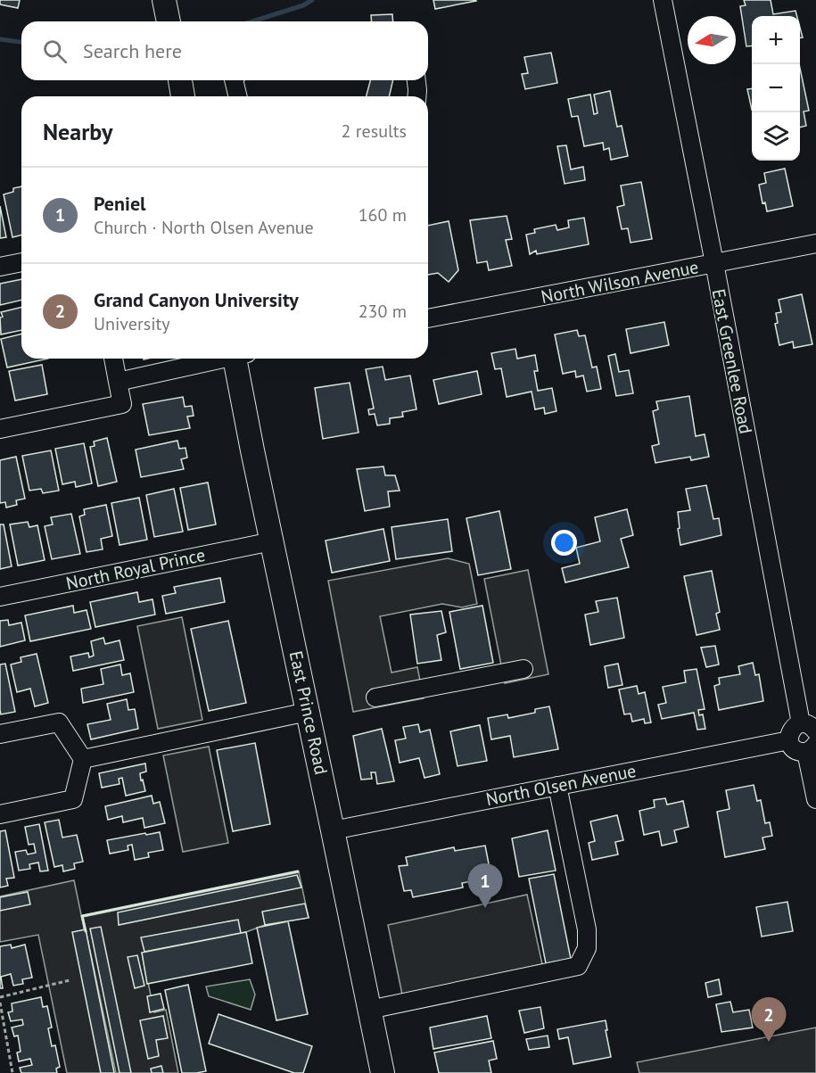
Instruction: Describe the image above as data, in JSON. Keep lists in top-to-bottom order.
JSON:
{
  "streets": {
    "main road": ["East Prince Road"],
    "street": [
      "North Wilson Avenue",
      "East Greenlee Road",
      "North Royal Prince",
      "North Olsen Avenue"
    ]
  },
  "crossings": [
    ["North Wilson Avenue", "East Greenlee Road"],
    ["North Royal Prince", "East Prince Road"],
    ["East Prince Road", "North Olsen Avenue"]
  ],
  "north": "left",
  "page": {
    "map_buttons": ["+", "−"],
    "search": "Search here",
    "heading": ["Nearby", "2 results"],
    "list": [
      {
        "mark": "1",
        "name": "Peniel",
        "note": "Church · North Olsen Avenue",
        "value": "160 m"
      },
      {
        "mark": "2",
        "name": "Grand Canyon University",
        "note": "University",
        "value": "230 m"
      }
    ],
    "pins": ["1", "2"]
  }
}
